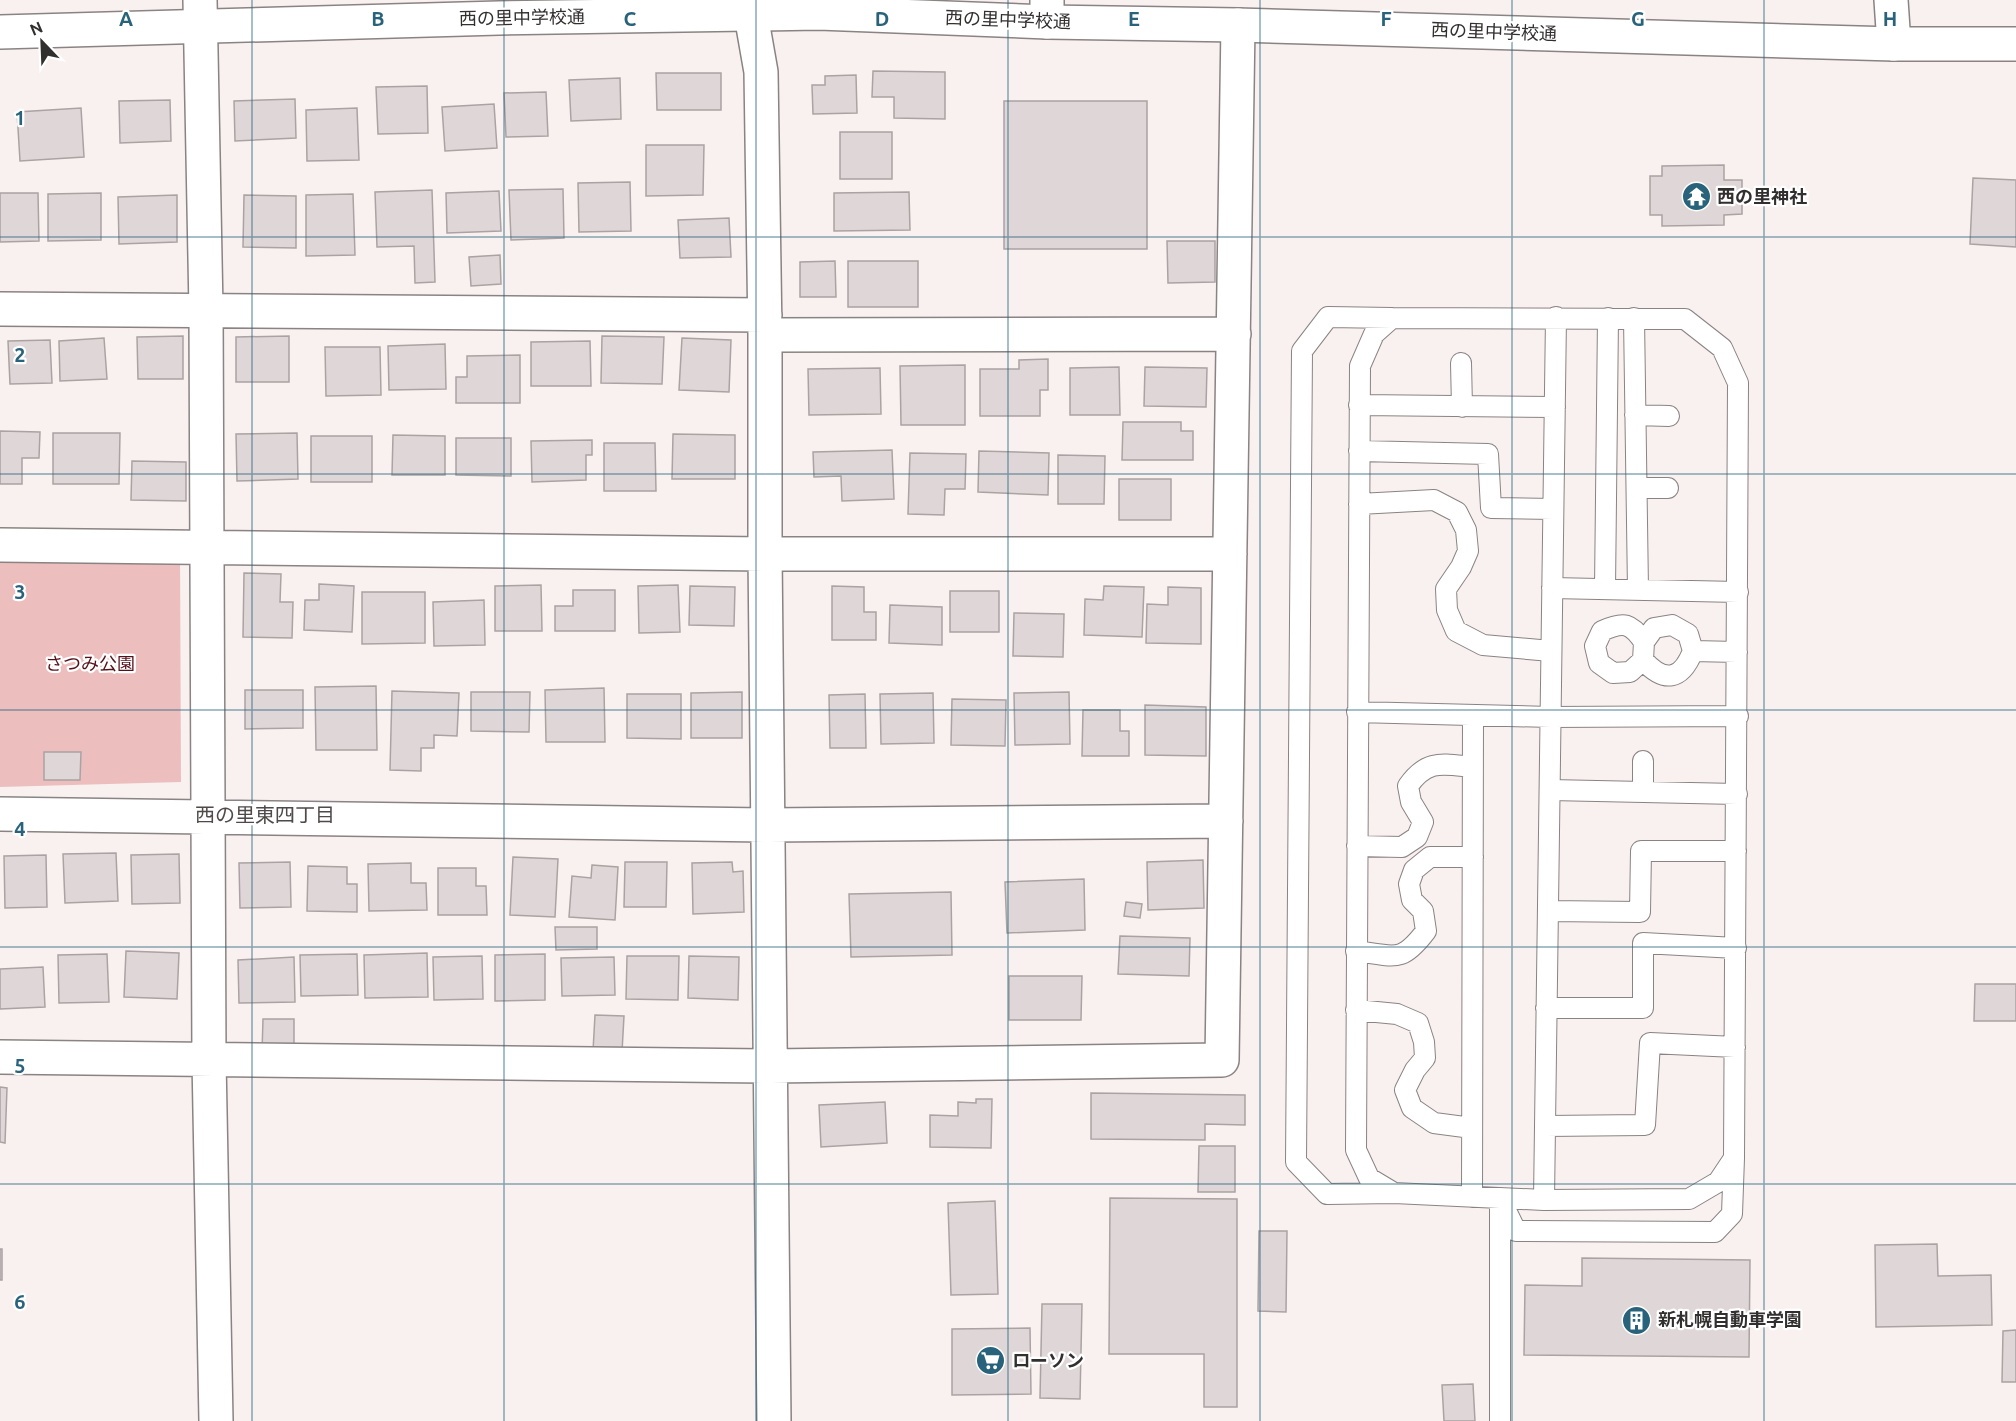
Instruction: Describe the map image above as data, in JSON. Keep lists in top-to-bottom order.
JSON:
{
  "streets": {
    "street": ["西の里中学校通"]
  },
  "districts": ["西の里東四丁目"],
  "parks": ["さつみ公園"],
  "places": {
    "temple": ["西の里神社"],
    "building": ["新札幌自動車学園"],
    "supermarket": ["ローソン"]
  },
  "north": "top left",
  "grid": {
    "columns": [
      "A",
      "B",
      "C",
      "D",
      "E",
      "F",
      "G",
      "H"
    ],
    "rows": [
      "1",
      "2",
      "3",
      "4",
      "5",
      "6"
    ]
  }
}
